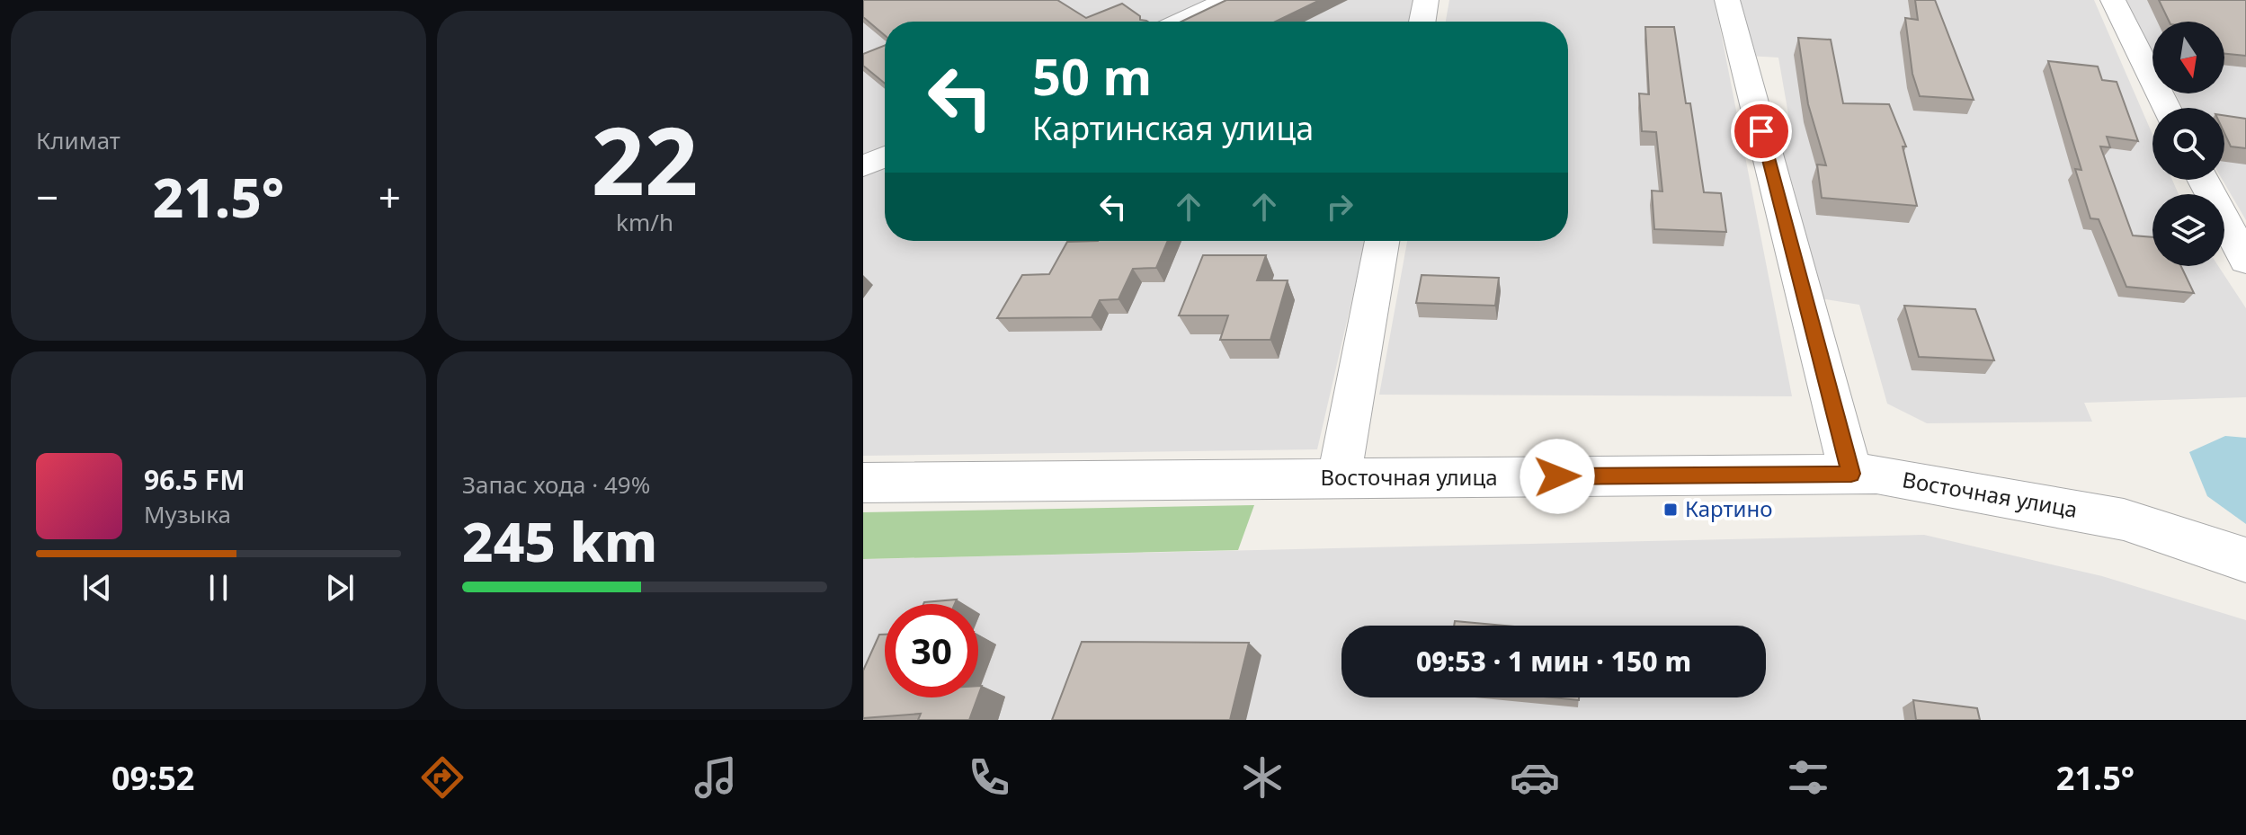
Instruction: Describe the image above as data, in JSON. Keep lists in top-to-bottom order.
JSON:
{
  "streets": {
    "street": ["Восточная улица"]
  },
  "places": {
    "transit": ["Картино"]
  },
  "north": "bottom",
  "page": {
    "tile": [
      "Климат",
      ["22", "km/h"],
      ["Запас хода · 49%", "245 km"]
    ],
    "turn": ["50 m", "Картинская улица"],
    "heat": ["−", "21.5°", "+"],
    "song": ["96.5 FM", "Музыка"],
    "limit": "30",
    "trip": "09:53 · 1 мин · 150 m",
    "tabs": ["09:52", "21.5°"]
  }
}
